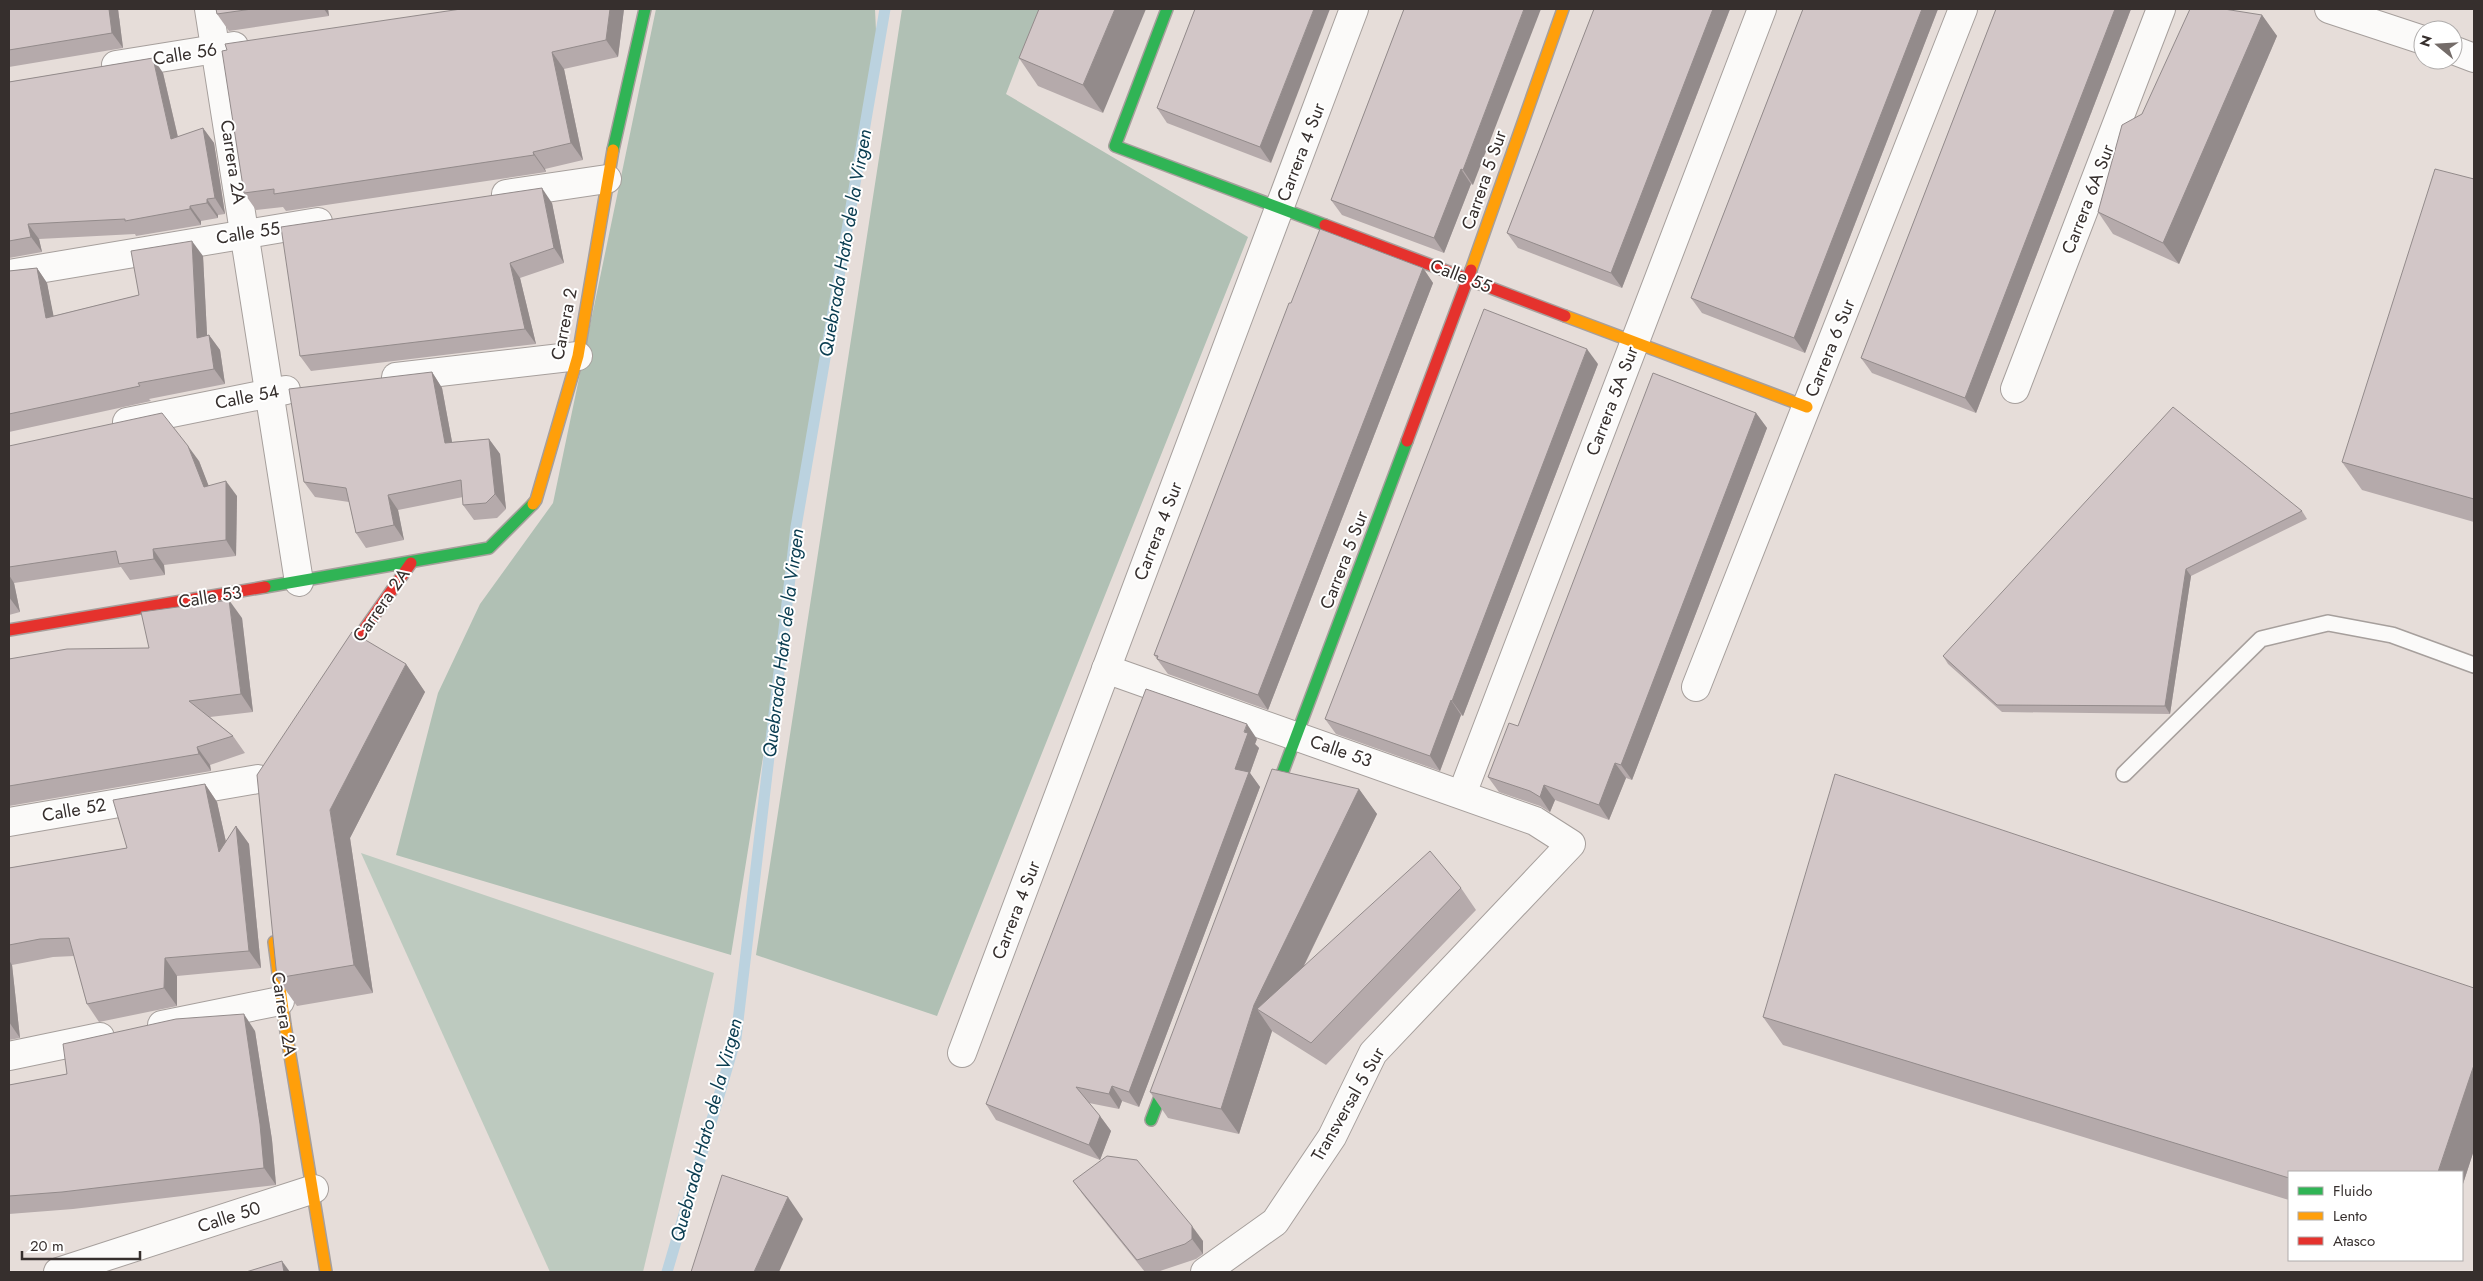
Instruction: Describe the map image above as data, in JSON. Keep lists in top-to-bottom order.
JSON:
{
  "streets": {
    "street": [
      "Calle 56",
      "Carrera 4 Sur",
      "Carrera 2A",
      "Carrera 5 Sur",
      "Carrera 6A Sur",
      "Calle 55",
      "Carrera 2",
      "Carrera 6 Sur",
      "Calle 54",
      "Carrera 5A Sur",
      "Calle 53",
      "Calle 52",
      "Transversal 5 Sur",
      "Calle 50"
    ]
  },
  "crossings": [
    ["Calle 56", "Carrera 2A"],
    ["Carrera 4 Sur", "Calle 55"],
    ["Carrera 4 Sur", "Calle 53"],
    ["Carrera 2A", "Calle 55"],
    ["Carrera 2A", "Carrera 2"],
    ["Carrera 2A", "Calle 54"],
    ["Carrera 2A", "Calle 53"],
    ["Carrera 2A", "Calle 50"],
    ["Carrera 5 Sur", "Calle 55"],
    ["Carrera 5 Sur", "Calle 53"],
    ["Calle 55", "Carrera 6 Sur"],
    ["Calle 55", "Carrera 5A Sur"],
    ["Carrera 2", "Calle 53"],
    ["Carrera 5A Sur", "Calle 53"],
    ["Calle 53", "Transversal 5 Sur"]
  ],
  "water": ["Quebrada Hato de la Virgen"],
  "legend": ["Fluido", "Lento", "Atasco"],
  "scale_bar": "20 m",
  "north": "left"
}
